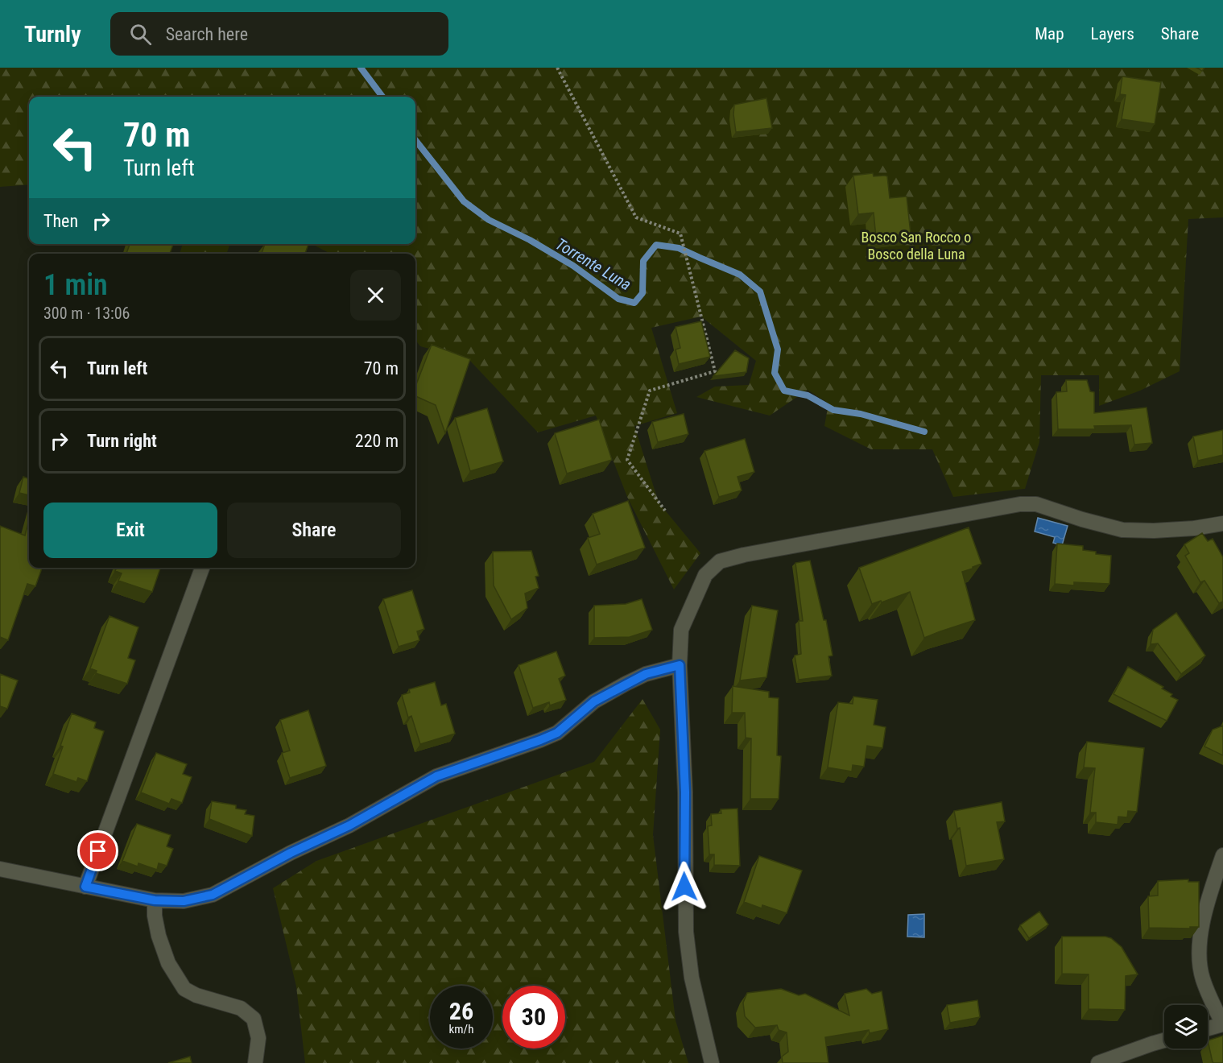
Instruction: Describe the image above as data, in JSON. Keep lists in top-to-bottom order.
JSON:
{
  "water": ["Torrente Luna"],
  "parks": ["Bosco San Rocco o Bosco della Luna"],
  "page": {
    "header": "Turnly",
    "search": "Search here",
    "nav": ["Map", "Layers", "Share"],
    "turn": ["70 m", "Turn left"],
    "then": "Then",
    "heading": ["1 min", "300 m · 13:06"],
    "list": [
      {
        "name": "Turn left",
        "value": "70 m"
      },
      {
        "name": "Turn right",
        "value": "220 m"
      }
    ],
    "buttons": ["Exit", "Share"],
    "speed": "26 km/h",
    "limit": "30"
  }
}
